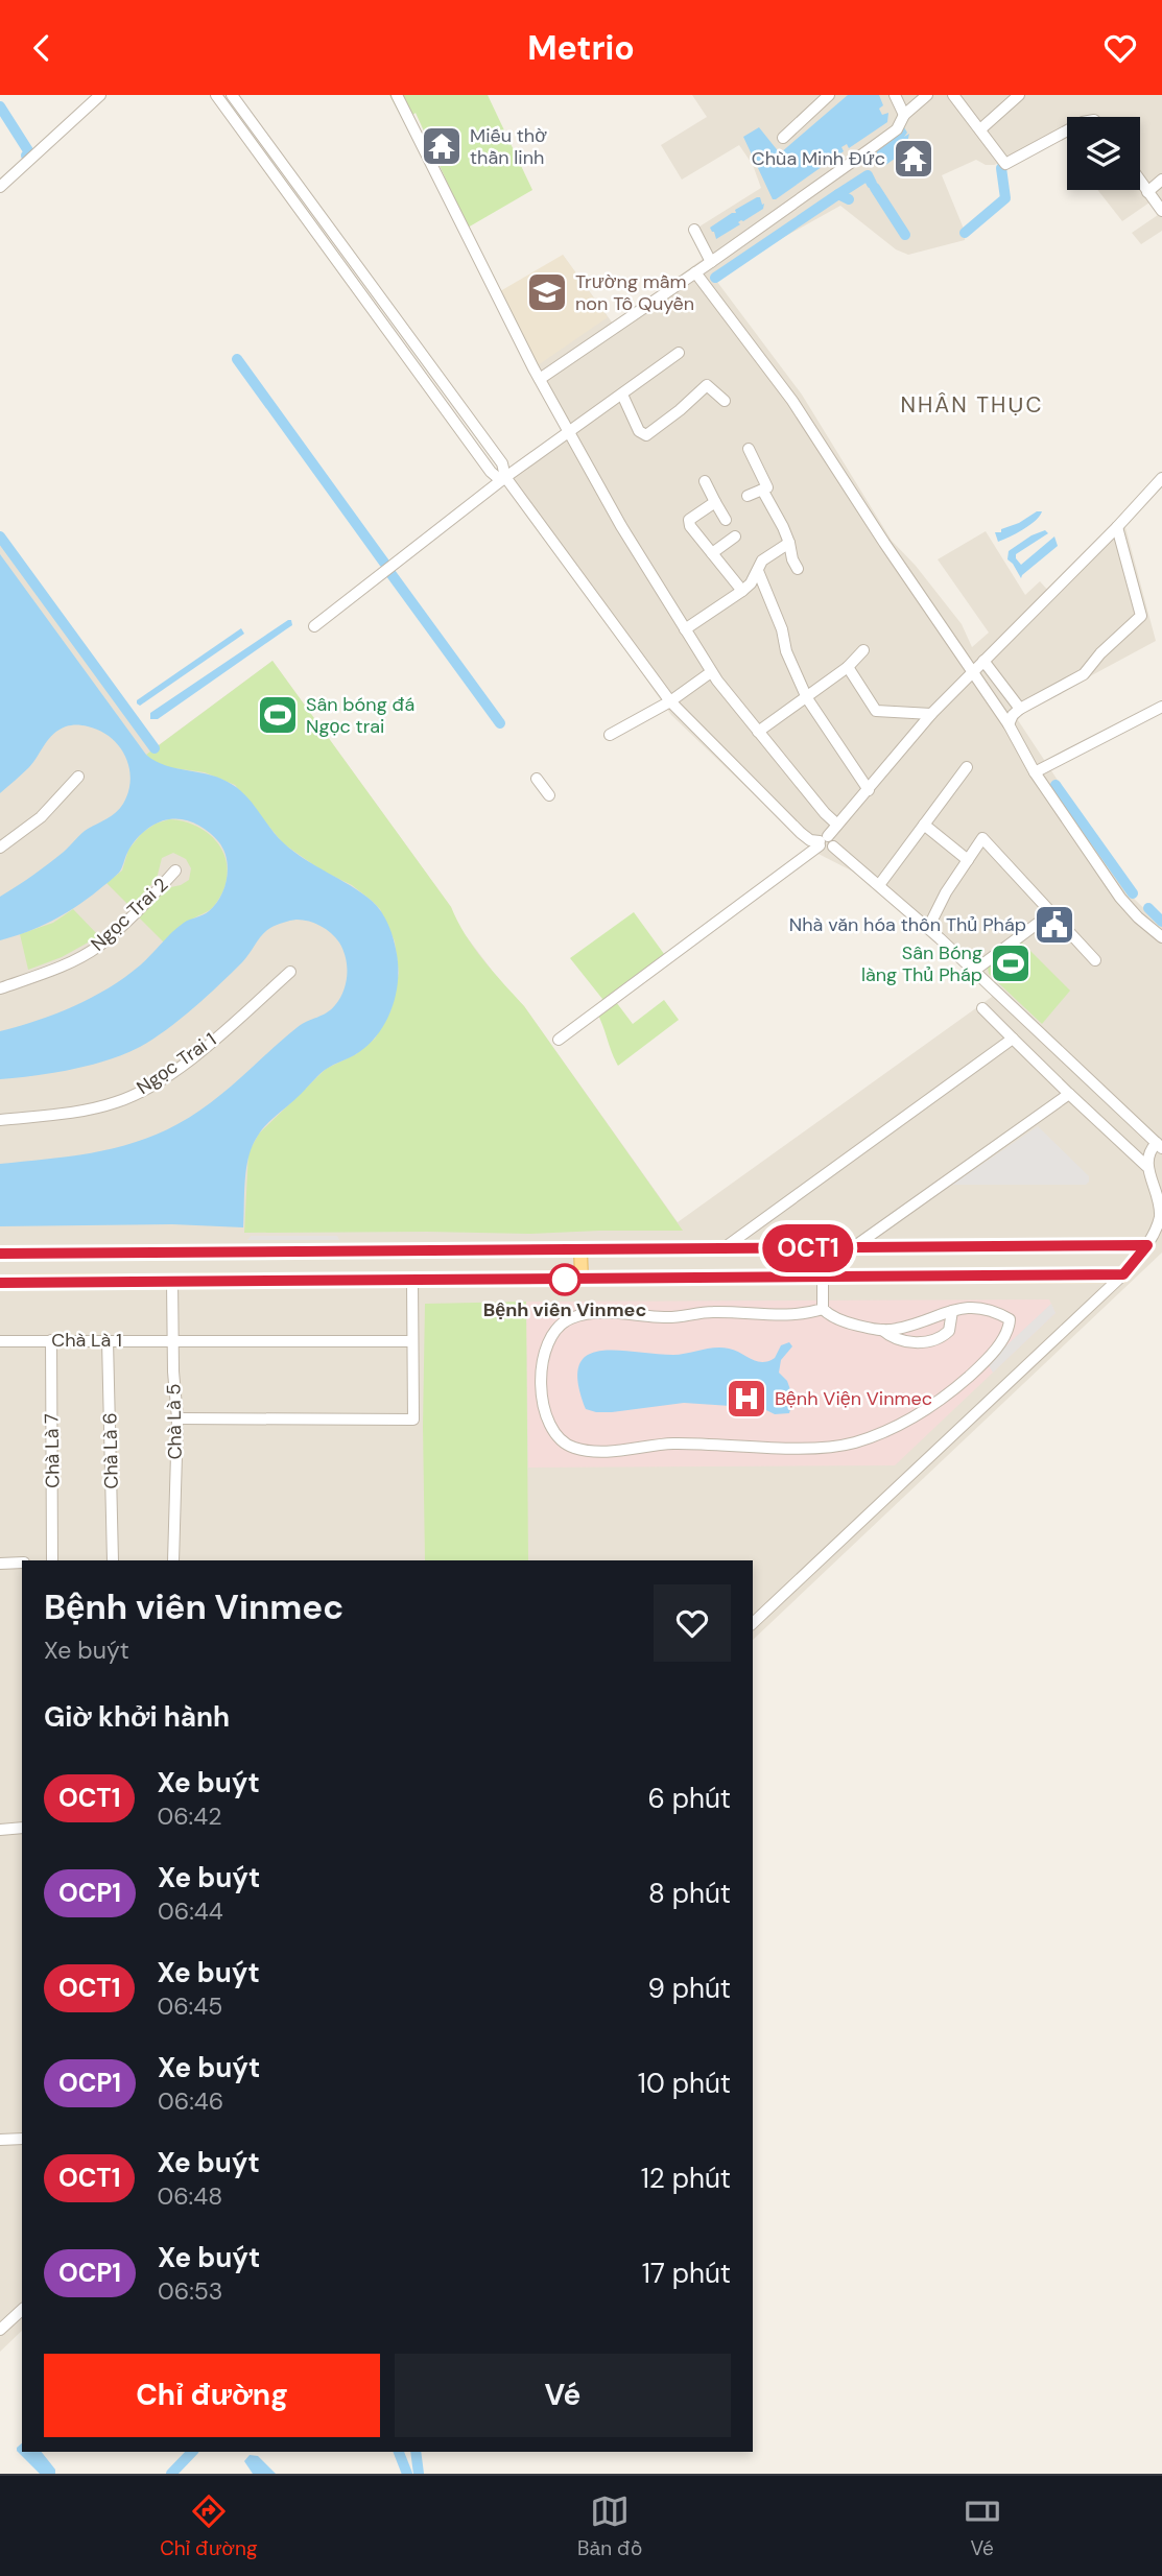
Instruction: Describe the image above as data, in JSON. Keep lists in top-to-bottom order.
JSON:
{
  "streets": {
    "street": [
      "Ngọc Trai 2",
      "Ngọc Trai 1",
      "Chà Là 1",
      "Chà Là 5",
      "Chà Là 7",
      "Chà Là 6"
    ]
  },
  "crossings": [
    ["Chà Là 1", "Chà Là 5"],
    ["Chà Là 1", "Chà Là 7"],
    ["Chà Là 1", "Chà Là 6"]
  ],
  "districts": ["NHÂN THỤC"],
  "places": {
    "temple": ["Miếu thờ thần linh", "Chùa Minh Đức"],
    "school or university": ["Trường mầm non Tô Quyền"],
    "sports": ["Sân bóng đá Ngọc trai", "Sân Bóng làng Thủ Pháp"],
    "public building": ["Nhà văn hóa thôn Thủ Pháp"],
    "other": ["Bệnh viên Vinmec"],
    "hospital": ["Bệnh Viện Vinmec"]
  },
  "lines": ["bus line OCT1"],
  "page": {
    "header": "Metrio",
    "on_map": "OCT1",
    "heading": [
      ["Bệnh viên Vinmec", "Xe buýt"],
      "Giờ khởi hành"
    ],
    "list": [
      {
        "mark": "OCT1",
        "name": "Xe buýt",
        "note": "06:42",
        "value": "6 phút"
      },
      {
        "mark": "OCP1",
        "name": "Xe buýt",
        "note": "06:44",
        "value": "8 phút"
      },
      {
        "mark": "OCT1",
        "name": "Xe buýt",
        "note": "06:45",
        "value": "9 phút"
      },
      {
        "mark": "OCP1",
        "name": "Xe buýt",
        "note": "06:46",
        "value": "10 phút"
      },
      {
        "mark": "OCT1",
        "name": "Xe buýt",
        "note": "06:48",
        "value": "12 phút"
      },
      {
        "mark": "OCP1",
        "name": "Xe buýt",
        "note": "06:53",
        "value": "17 phút"
      }
    ],
    "buttons": ["Chỉ đường", "Vé"],
    "tabs": ["Chỉ đường", "Bản đồ", "Vé"]
  }
}
